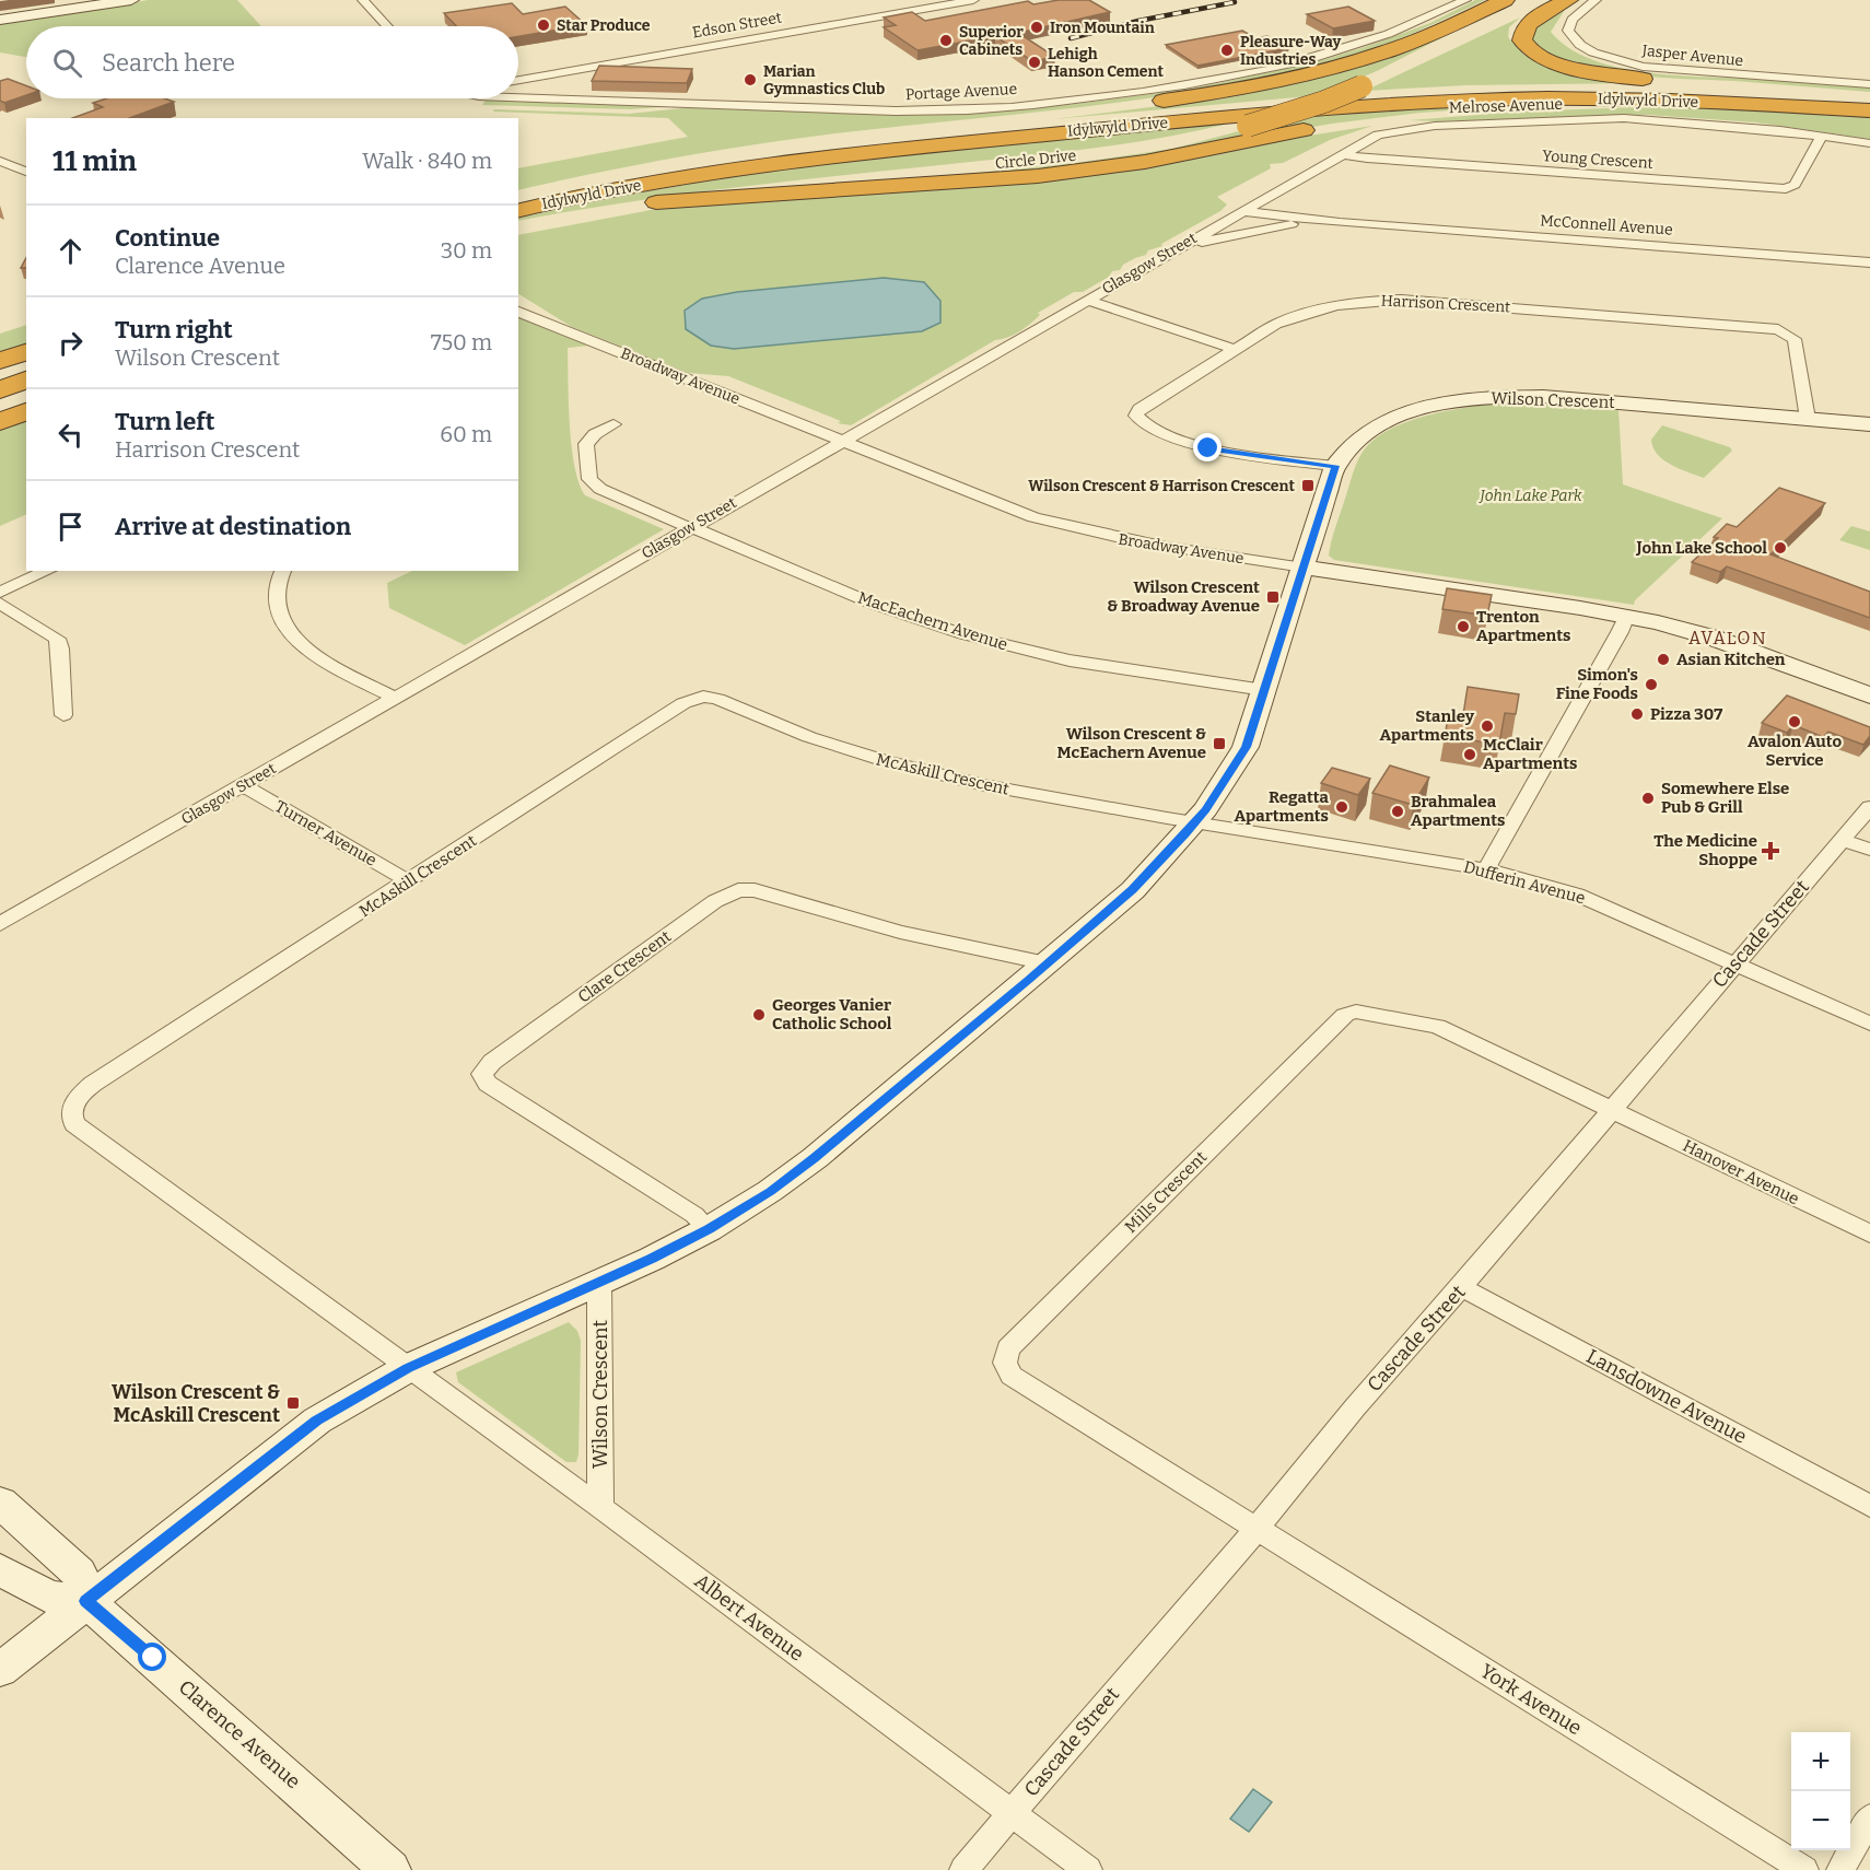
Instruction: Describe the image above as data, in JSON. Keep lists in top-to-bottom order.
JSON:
{
  "streets": {
    "highway": ["Idylwyld Drive", "Circle Drive"],
    "street": [
      "Edson Street",
      "Jasper Avenue",
      "Portage Avenue",
      "Melrose Avenue",
      "Young Crescent",
      "McConnell Avenue",
      "Glasgow Street",
      "Harrison Crescent",
      "Broadway Avenue",
      "Wilson Crescent",
      "MacEachern Avenue",
      "McAskill Crescent",
      "Turner Avenue",
      "Dufferin Avenue",
      "Cascade Street",
      "Clare Crescent",
      "Hanover Avenue",
      "Mills Crescent",
      "Lansdowne Avenue",
      "Albert Avenue",
      "York Avenue",
      "Clarence Avenue"
    ]
  },
  "crossings": [
    ["Melrose Avenue", "Young Crescent"],
    ["Melrose Avenue", "Glasgow Street"],
    ["Young Crescent", "Glasgow Street"],
    ["McConnell Avenue", "Glasgow Street"],
    ["Glasgow Street", "Broadway Avenue"],
    ["Glasgow Street", "MacEachern Avenue"],
    ["Glasgow Street", "Turner Avenue"],
    ["Harrison Crescent", "Wilson Crescent"],
    ["Broadway Avenue", "Wilson Crescent"],
    ["Wilson Crescent", "MacEachern Avenue"],
    ["Wilson Crescent", "McAskill Crescent"],
    ["Wilson Crescent", "Dufferin Avenue"],
    ["Wilson Crescent", "Clare Crescent"],
    ["Wilson Crescent", "Albert Avenue"],
    ["Wilson Crescent", "Clarence Avenue"],
    ["McAskill Crescent", "Turner Avenue"],
    ["McAskill Crescent", "Dufferin Avenue"],
    ["McAskill Crescent", "Albert Avenue"],
    ["Dufferin Avenue", "Cascade Street"],
    ["Cascade Street", "Hanover Avenue"],
    ["Cascade Street", "Mills Crescent"],
    ["Cascade Street", "Lansdowne Avenue"],
    ["Cascade Street", "Albert Avenue"],
    ["Cascade Street", "York Avenue"],
    ["Hanover Avenue", "Mills Crescent"],
    ["Mills Crescent", "York Avenue"]
  ],
  "districts": ["AVALON"],
  "parks": ["John Lake Park"],
  "places": {
    "other": [
      "Star Produce",
      "Iron Mountain",
      "Superior Cabinets",
      "Pleasure-Way Industries",
      "Lehigh Hanson Cement",
      "Marian Gymnastics Club",
      "John Lake School",
      "Trenton Apartments",
      "Asian Kitchen",
      "Simon's Fine Foods",
      "Pizza 307",
      "Avalon Auto Service",
      "Stanley Apartments",
      "McClair Apartments",
      "Somewhere Else Pub & Grill",
      "Regatta Apartments",
      "Brahmalea Apartments",
      "Georges Vanier Catholic School"
    ],
    "transit": [
      "Wilson Crescent & Harrison Crescent",
      "Wilson Crescent & Broadway Avenue",
      "Wilson Crescent & McEachern Avenue",
      "Wilson Crescent & McAskill Crescent"
    ],
    "health": ["The Medicine Shoppe"]
  },
  "page": {
    "search": "Search here",
    "heading": ["11 min", "Walk · 840 m"],
    "list": [
      ["Continue", "Clarence Avenue", "30 m"],
      ["Turn right", "Wilson Crescent", "750 m"],
      ["Turn left", "Harrison Crescent", "60 m"],
      "Arrive at destination"
    ],
    "map_buttons": ["+", "−"]
  }
}
